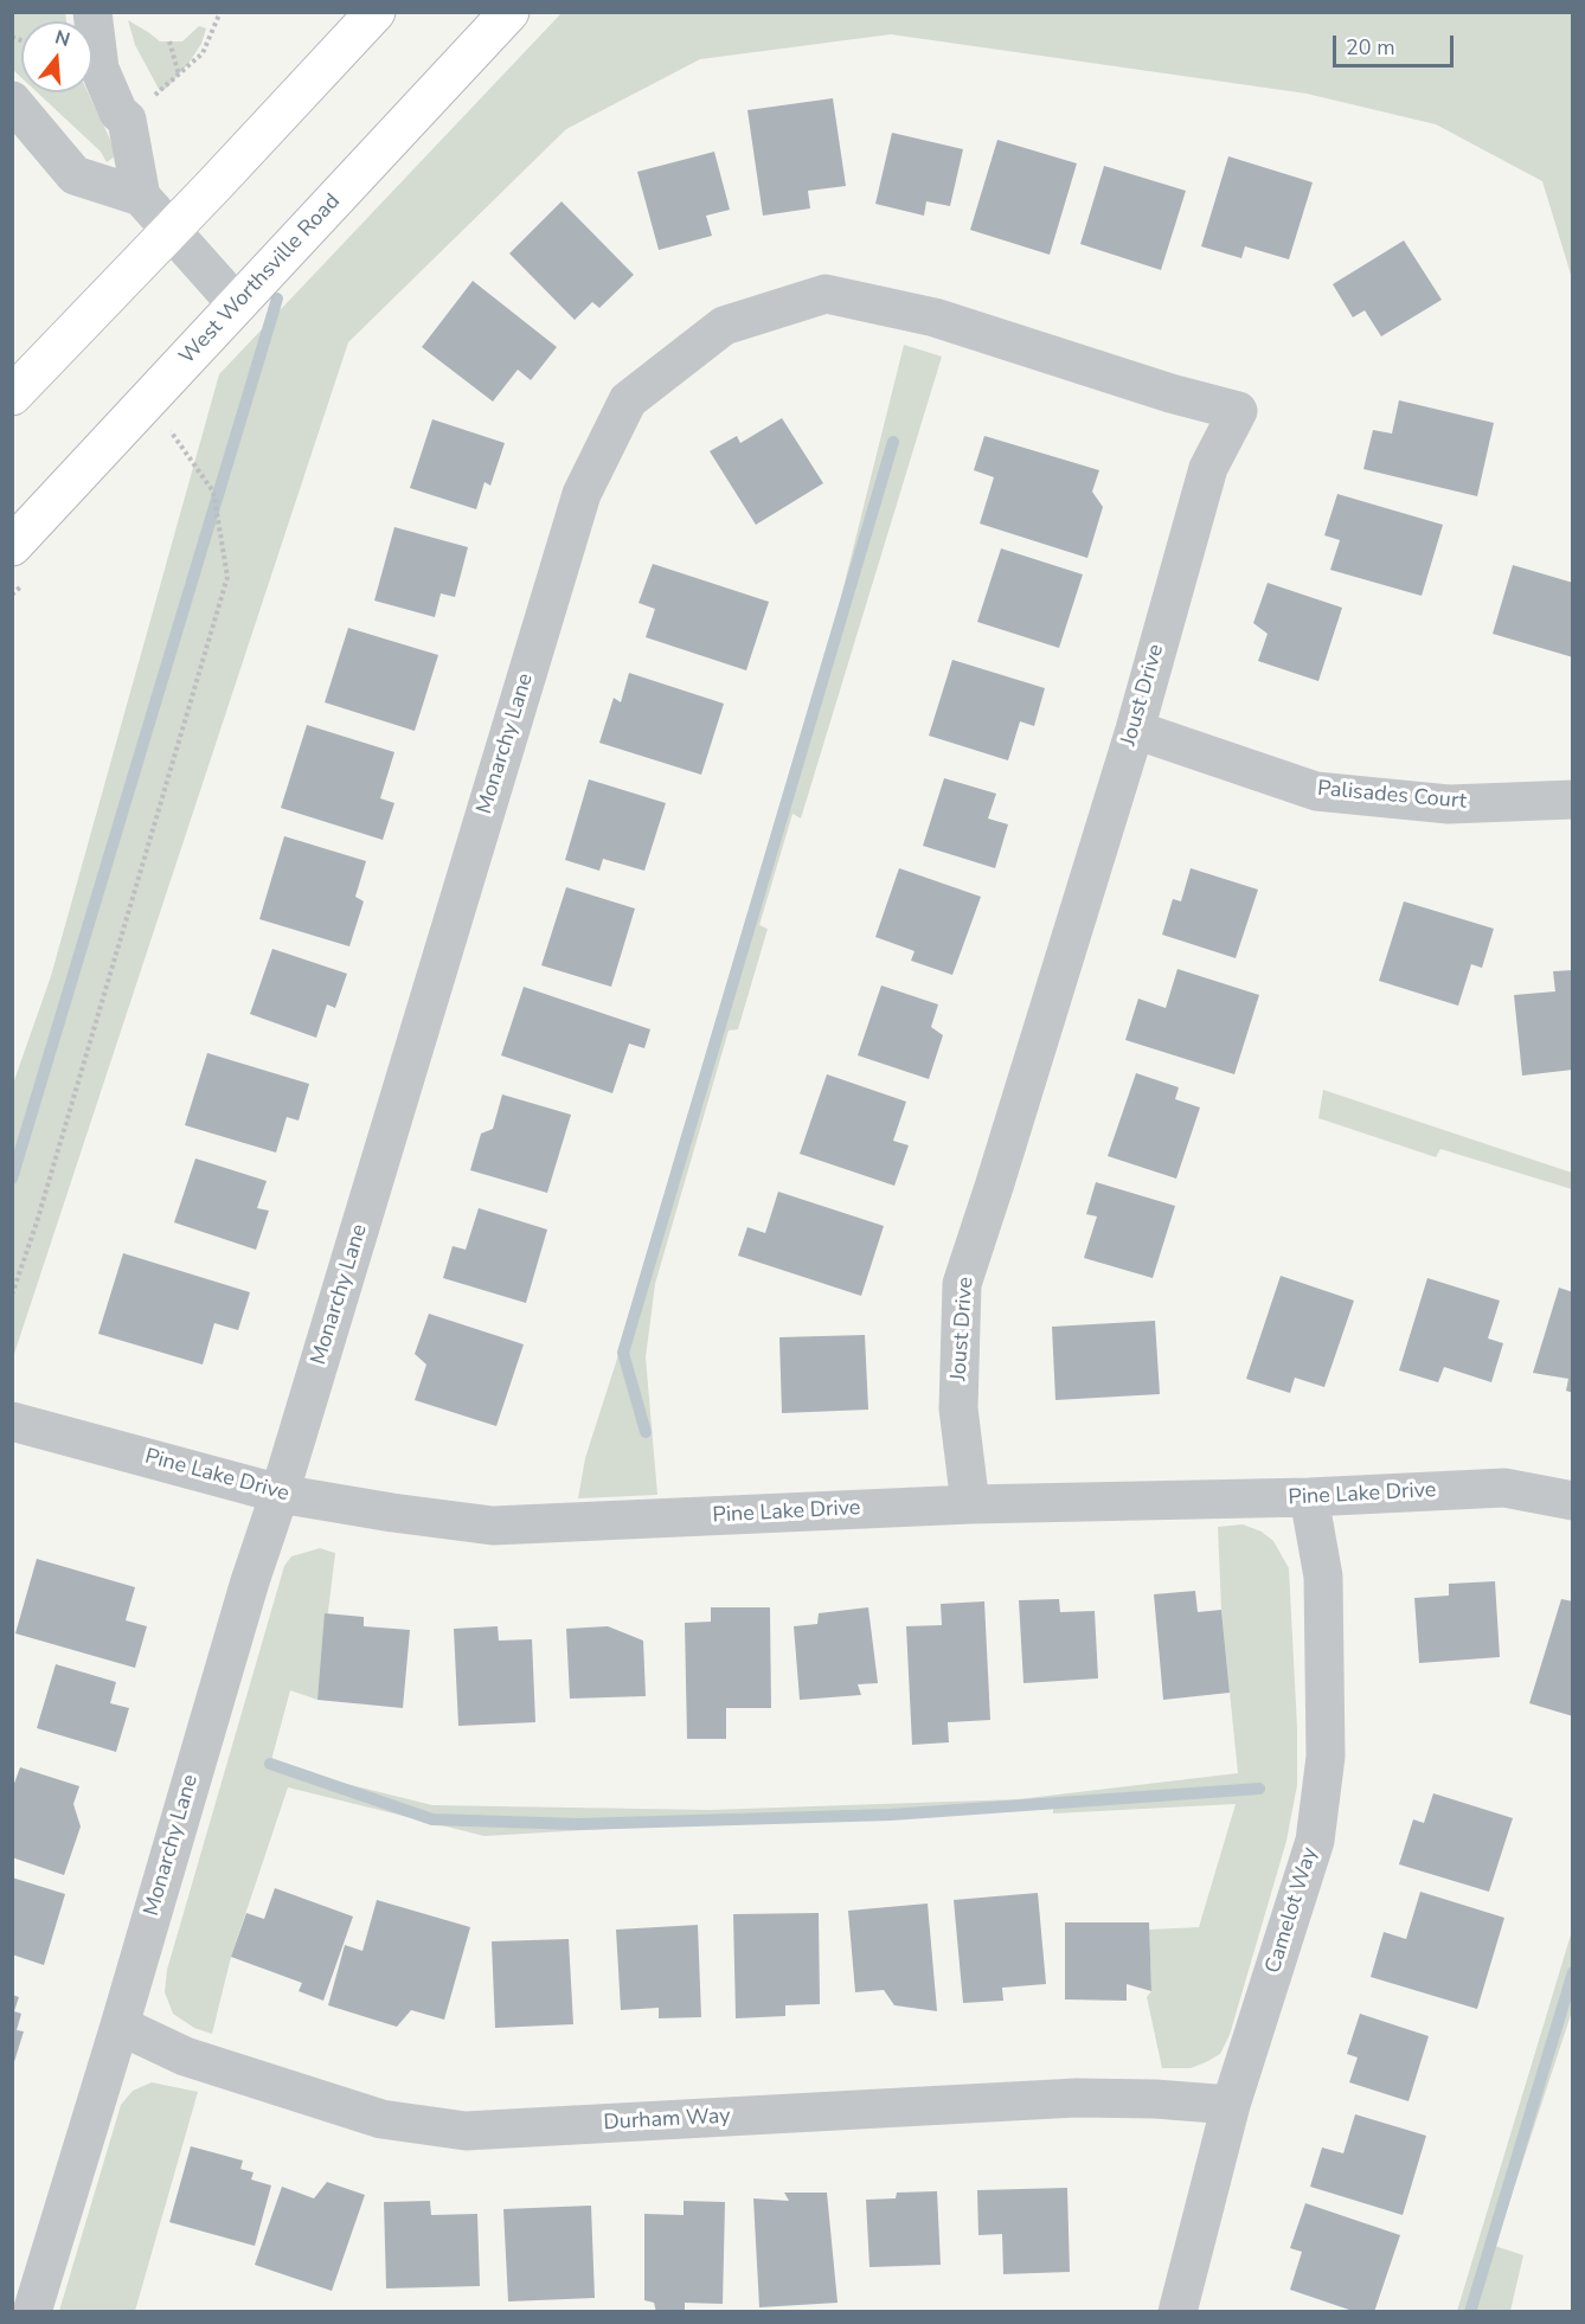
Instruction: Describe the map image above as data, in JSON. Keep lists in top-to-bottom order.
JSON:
{
  "streets": {
    "main road": ["West Worthsville Road"],
    "street": [
      "Joust Drive",
      "Monarchy Lane",
      "Palisades Court",
      "Pine Lake Drive",
      "Camelot Way",
      "Durham Way"
    ]
  },
  "crossings": [
    ["Joust Drive", "Monarchy Lane"],
    ["Joust Drive", "Palisades Court"],
    ["Joust Drive", "Pine Lake Drive"],
    ["Monarchy Lane", "Pine Lake Drive"],
    ["Monarchy Lane", "Durham Way"],
    ["Pine Lake Drive", "Camelot Way"],
    ["Camelot Way", "Durham Way"]
  ],
  "scale_bar": "20 m",
  "north": "top"
}
